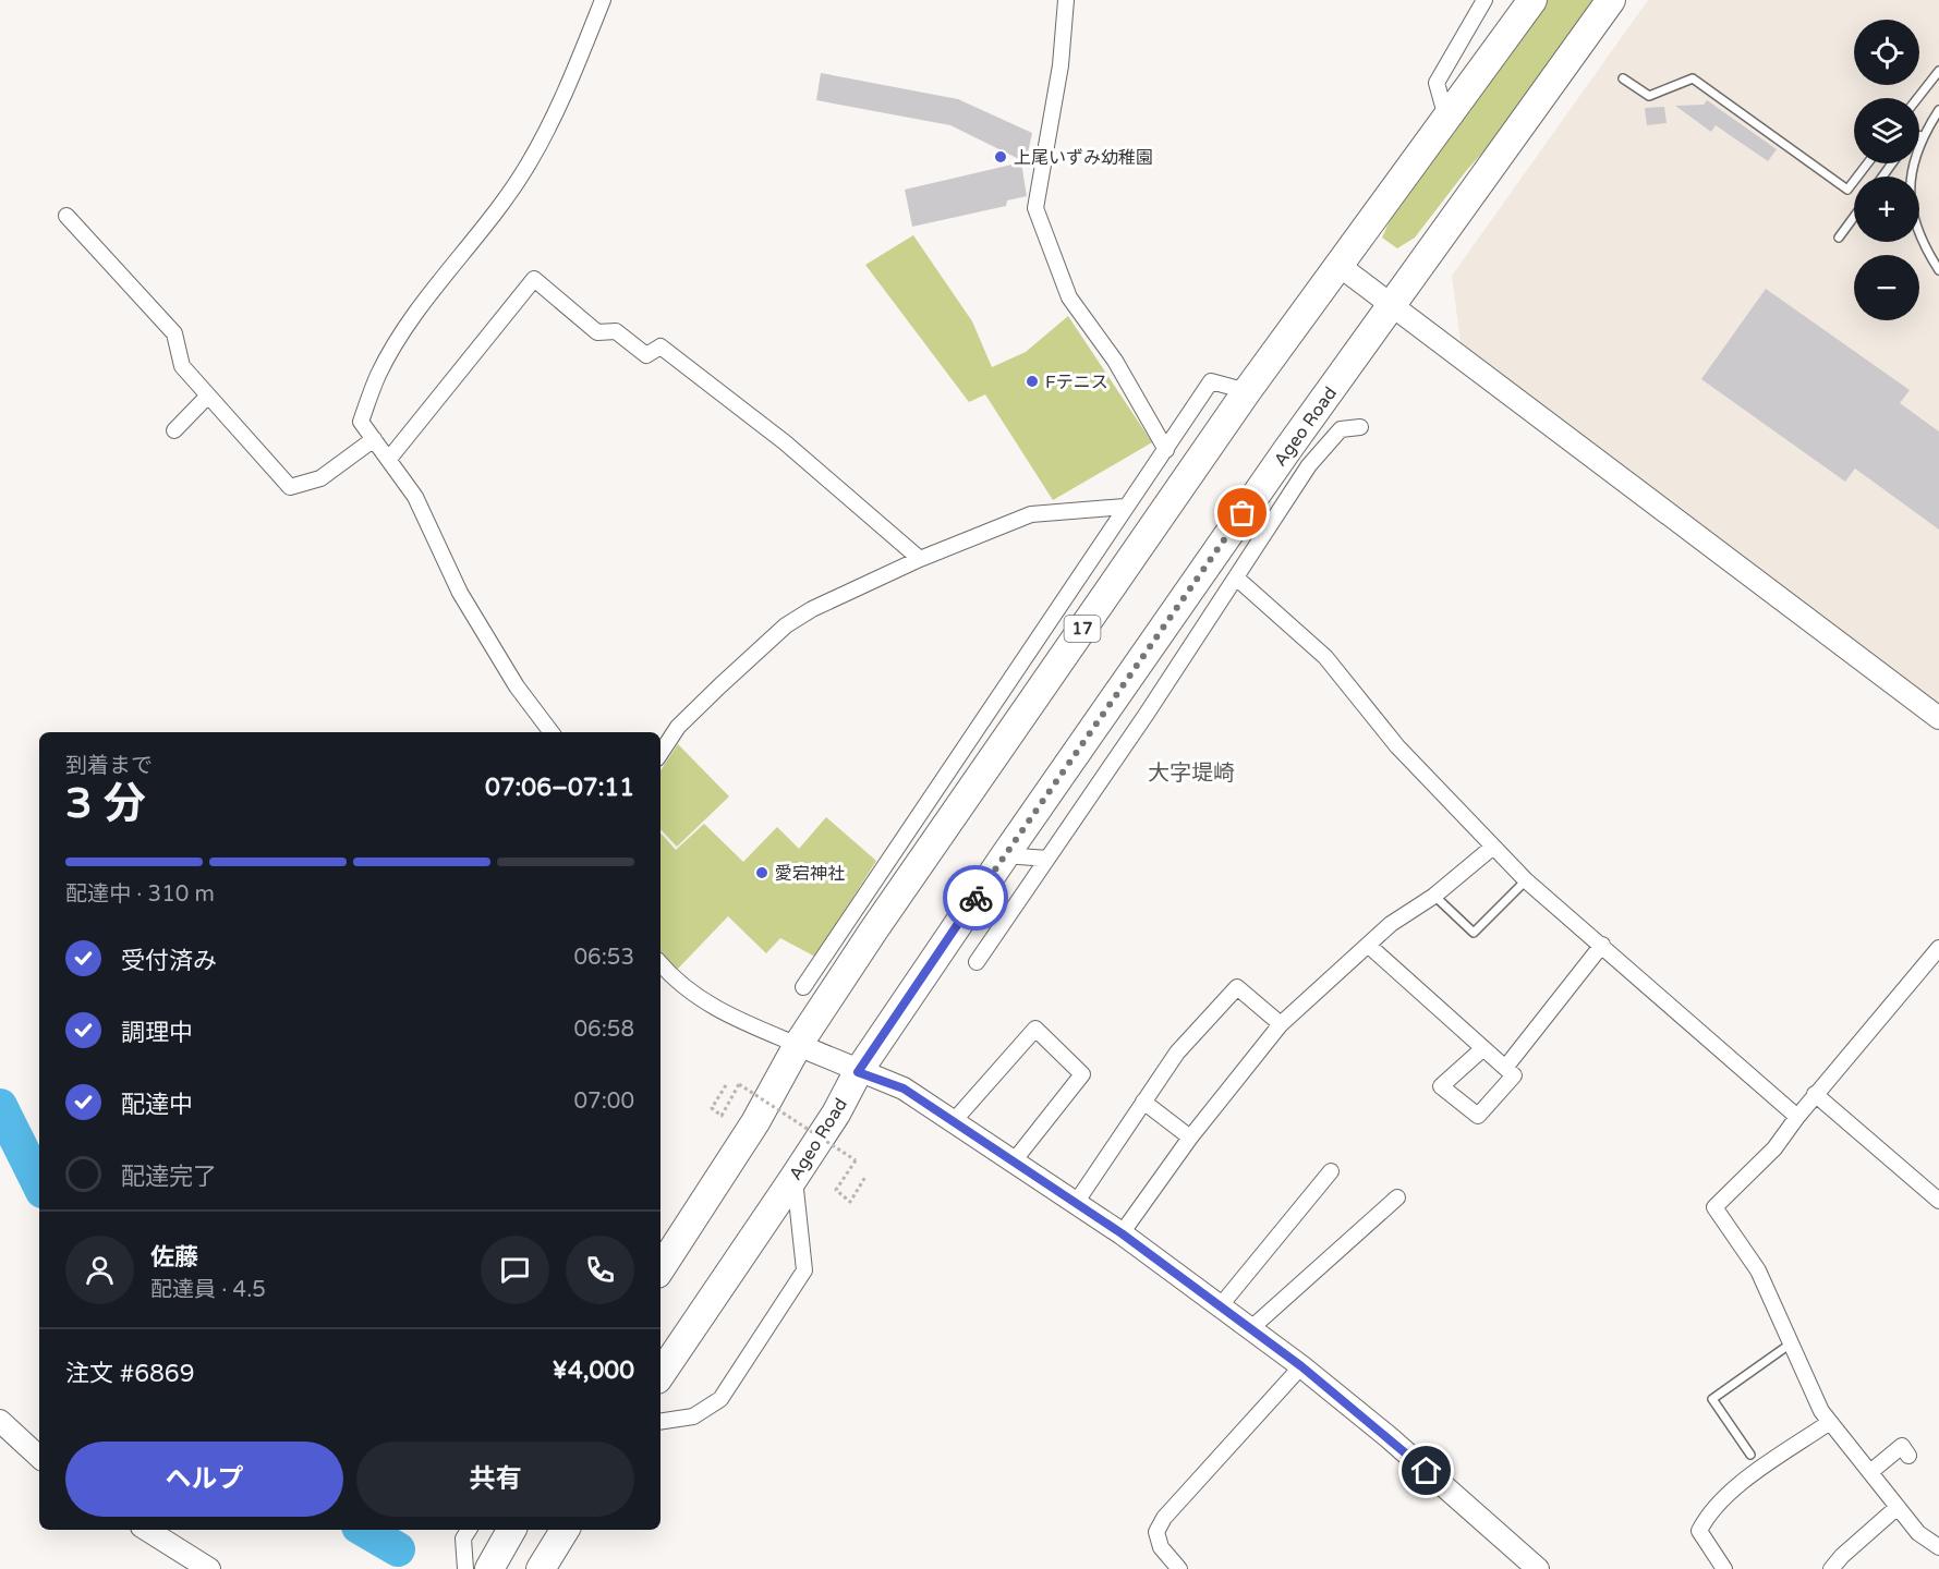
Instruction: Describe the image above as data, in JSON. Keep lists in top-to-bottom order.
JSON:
{
  "streets": {
    "highway": ["Ageo Road", "17"]
  },
  "districts": ["大字堤崎"],
  "places": ["上尾いずみ幼稚園", "Fテニス", "愛宕神社"],
  "page": {
    "map_buttons": ["+", "−"],
    "heading": ["3 分", "到着まで", "07:06–07:11"],
    "panel": [
      "佐藤",
      "配達員 · 4.5",
      "注文 #6869",
      "¥4,000"
    ],
    "bar": "配達中 · 310 m",
    "list": [
      ["受付済み", "06:53"],
      ["調理中", "06:58"],
      ["配達中", "07:00"],
      "配達完了"
    ],
    "buttons": ["ヘルプ", "共有"]
  }
}
